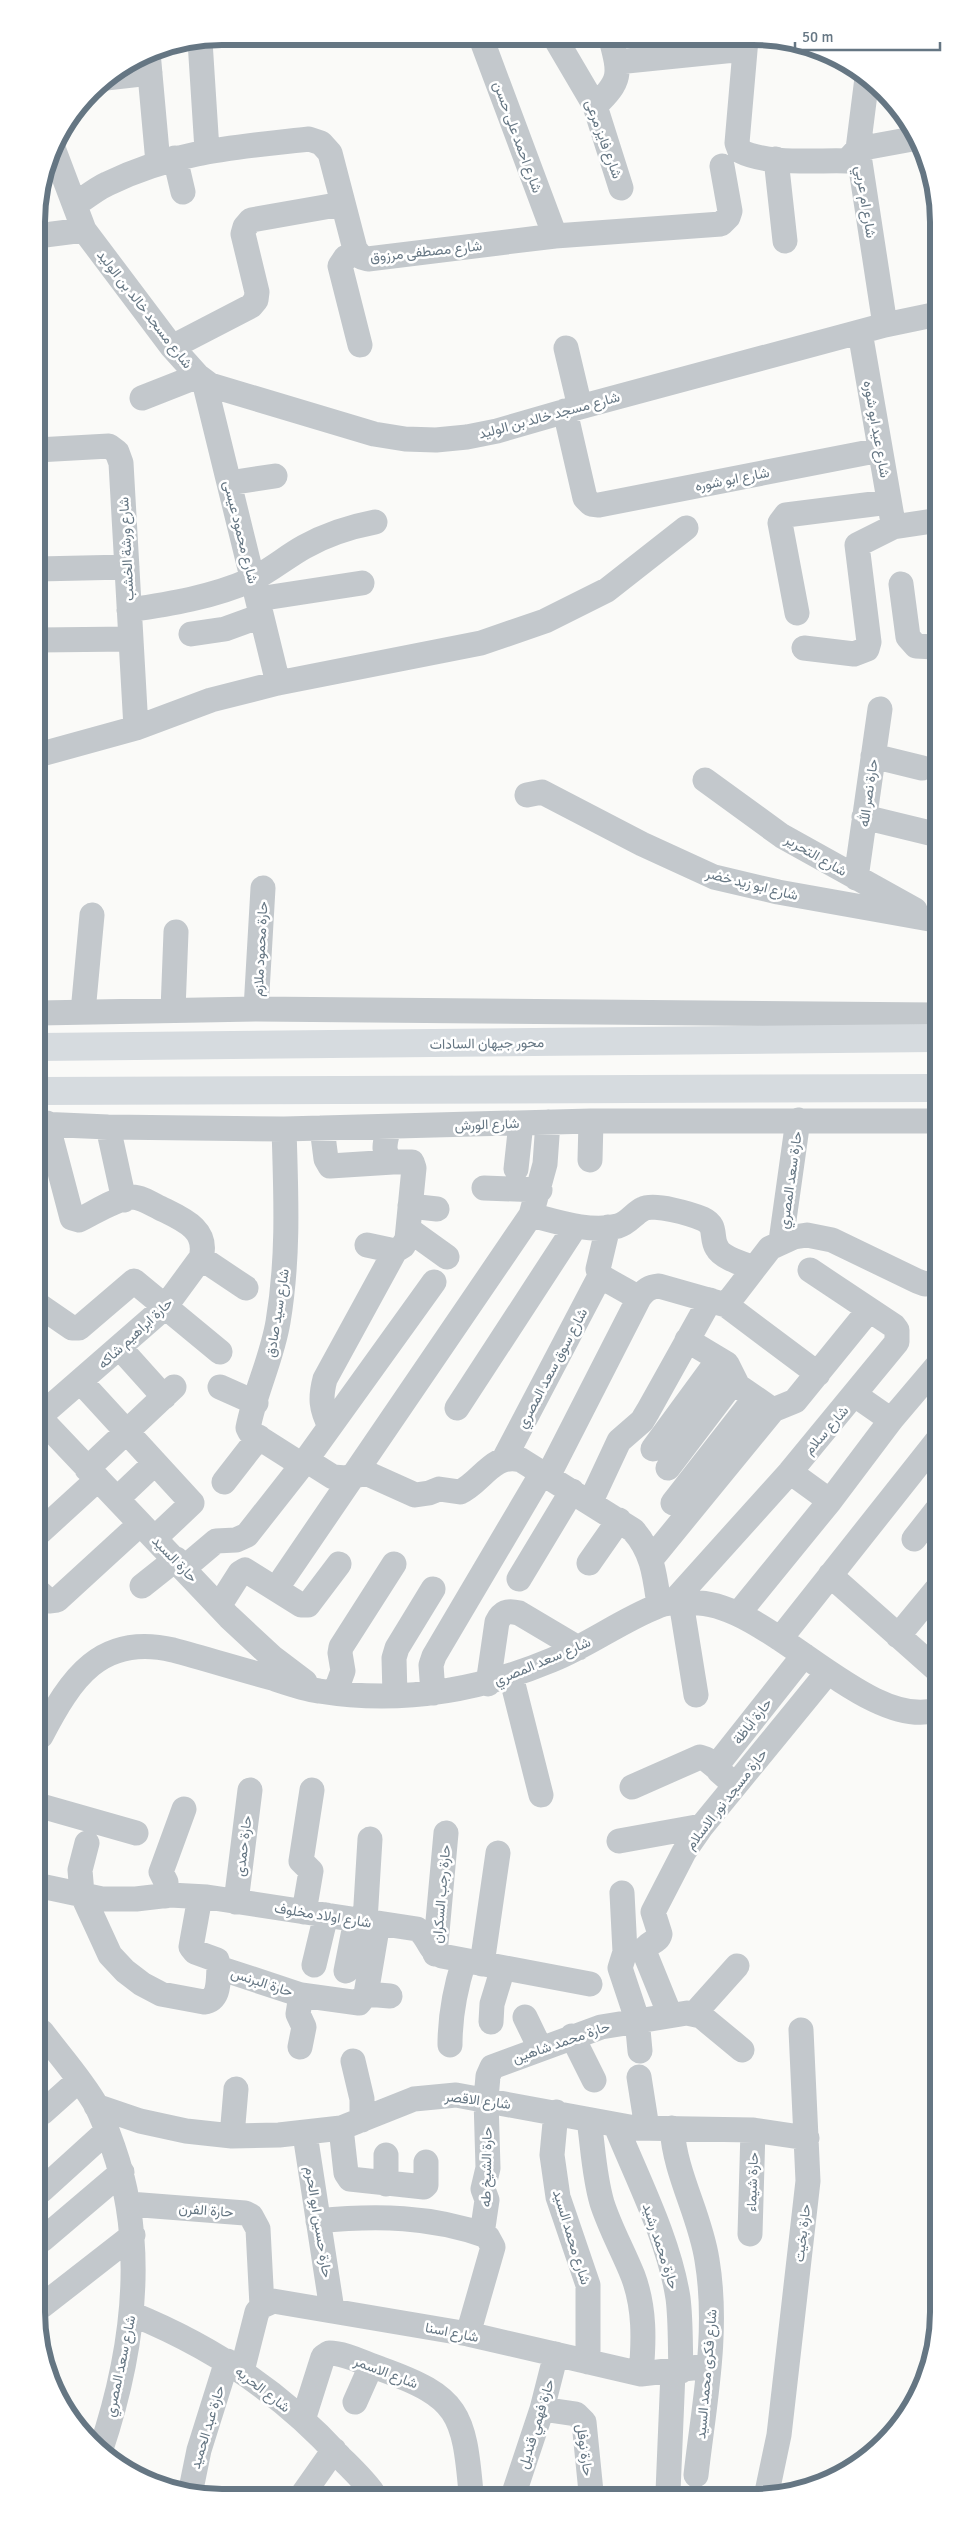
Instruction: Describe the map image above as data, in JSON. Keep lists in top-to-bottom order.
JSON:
{
  "streets": {
    "main road": ["محور جيهان السادات"],
    "street": [
      "شارع احمد على حسن",
      "شارع فايز مرعى",
      "شارع ام عربي",
      "شارع مصطفى مرزوق",
      "شارع مسجد خالد بن الوليد",
      "شارع عيد ابو شوره",
      "شارع ابو شوره",
      "شارع محمود عيسى",
      "شارع ورشة الخشب",
      "حارة نصر الله",
      "شارع التحرير",
      "شارع ابو زيد خضر",
      "حارة محمود ملازم",
      "شارع الورش",
      "حارة سعد المصري",
      "شارع سيد صادق",
      "حارة ابراهيم شاكه",
      "شارع سوق سعد المصري",
      "شارع سلام",
      "حارة السيد",
      "شارع سعد المصري",
      "حارة أباظة",
      "حارة مسجد نور الاسلام",
      "حارة حمدى",
      "حارة رجب السكران",
      "شارع اولاد مخلوف",
      "حارة البرنس",
      "حارة محمد شاهين",
      "شارع الاقصر",
      "حارة الشيخ طه",
      "حارة شيماء",
      "حارة الفرن",
      "حارة حسين ابو الحرم",
      "حارة بخيت",
      "شارع محمد السيد",
      "حارة محمد رشيد",
      "شارع اسنا",
      "شارع الاسمر",
      "شارع فكرى محمد السيد",
      "شارع الحريه",
      "حارة فهمي قنديل",
      "حارة عبد الحميد",
      "حارة نوفل"
    ]
  },
  "crossings": [
    ["شارع احمد على حسن", "شارع مصطفى مرزوق"],
    ["شارع ام عربي", "شارع مسجد خالد بن الوليد"],
    ["شارع مصطفى مرزوق", "شارع مسجد خالد بن الوليد"],
    ["شارع مسجد خالد بن الوليد", "شارع عيد ابو شوره"],
    ["شارع مسجد خالد بن الوليد", "شارع ابو شوره"],
    ["شارع مسجد خالد بن الوليد", "شارع محمود عيسى"],
    ["شارع عيد ابو شوره", "شارع ابو شوره"],
    ["حارة نصر الله", "شارع التحرير"],
    ["شارع الورش", "حارة سعد المصري"],
    ["شارع الورش", "شارع سيد صادق"],
    ["شارع سلام", "شارع سعد المصري"],
    ["حارة السيد", "شارع سعد المصري"],
    ["شارع سعد المصري", "شارع الاقصر"],
    ["شارع سعد المصري", "حارة الفرن"],
    ["شارع سعد المصري", "شارع الحريه"],
    ["حارة مسجد نور الاسلام", "حارة محمد شاهين"],
    ["حارة حمدى", "شارع اولاد مخلوف"],
    ["حارة رجب السكران", "شارع اولاد مخلوف"],
    ["شارع اولاد مخلوف", "حارة البرنس"],
    ["حارة محمد شاهين", "شارع الاقصر"],
    ["حارة محمد شاهين", "حارة الشيخ طه"],
    ["شارع الاقصر", "حارة الشيخ طه"],
    ["شارع الاقصر", "حارة شيماء"],
    ["شارع الاقصر", "حارة حسين ابو الحرم"],
    ["شارع الاقصر", "حارة بخيت"],
    ["شارع الاقصر", "شارع محمد السيد"],
    ["شارع الاقصر", "حارة محمد رشيد"],
    ["شارع الاقصر", "شارع فكرى محمد السيد"],
    ["حارة الفرن", "شارع اسنا"],
    ["حارة حسين ابو الحرم", "شارع اسنا"],
    ["شارع محمد السيد", "شارع اسنا"],
    ["حارة محمد رشيد", "شارع اسنا"],
    ["شارع اسنا", "شارع فكرى محمد السيد"],
    ["شارع اسنا", "حارة فهمي قنديل"],
    ["شارع الاسمر", "شارع الحريه"],
    ["شارع الحريه", "حارة عبد الحميد"],
    ["حارة فهمي قنديل", "حارة نوفل"]
  ],
  "scale_bar": "50 m"
}
